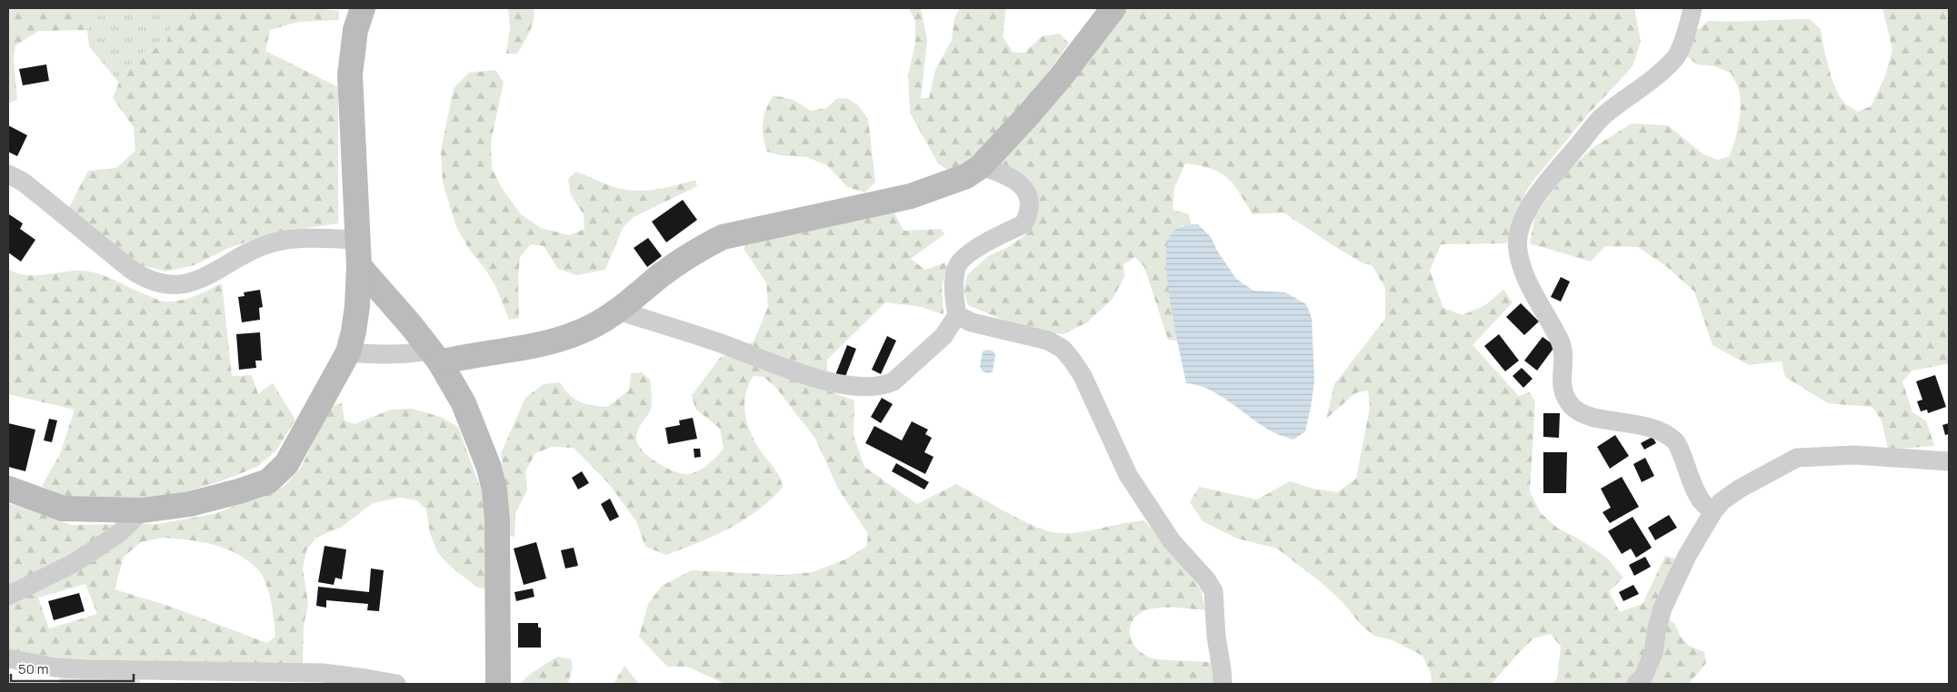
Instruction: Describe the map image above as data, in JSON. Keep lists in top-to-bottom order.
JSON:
{
  "scale_bar": "50 m"
}
